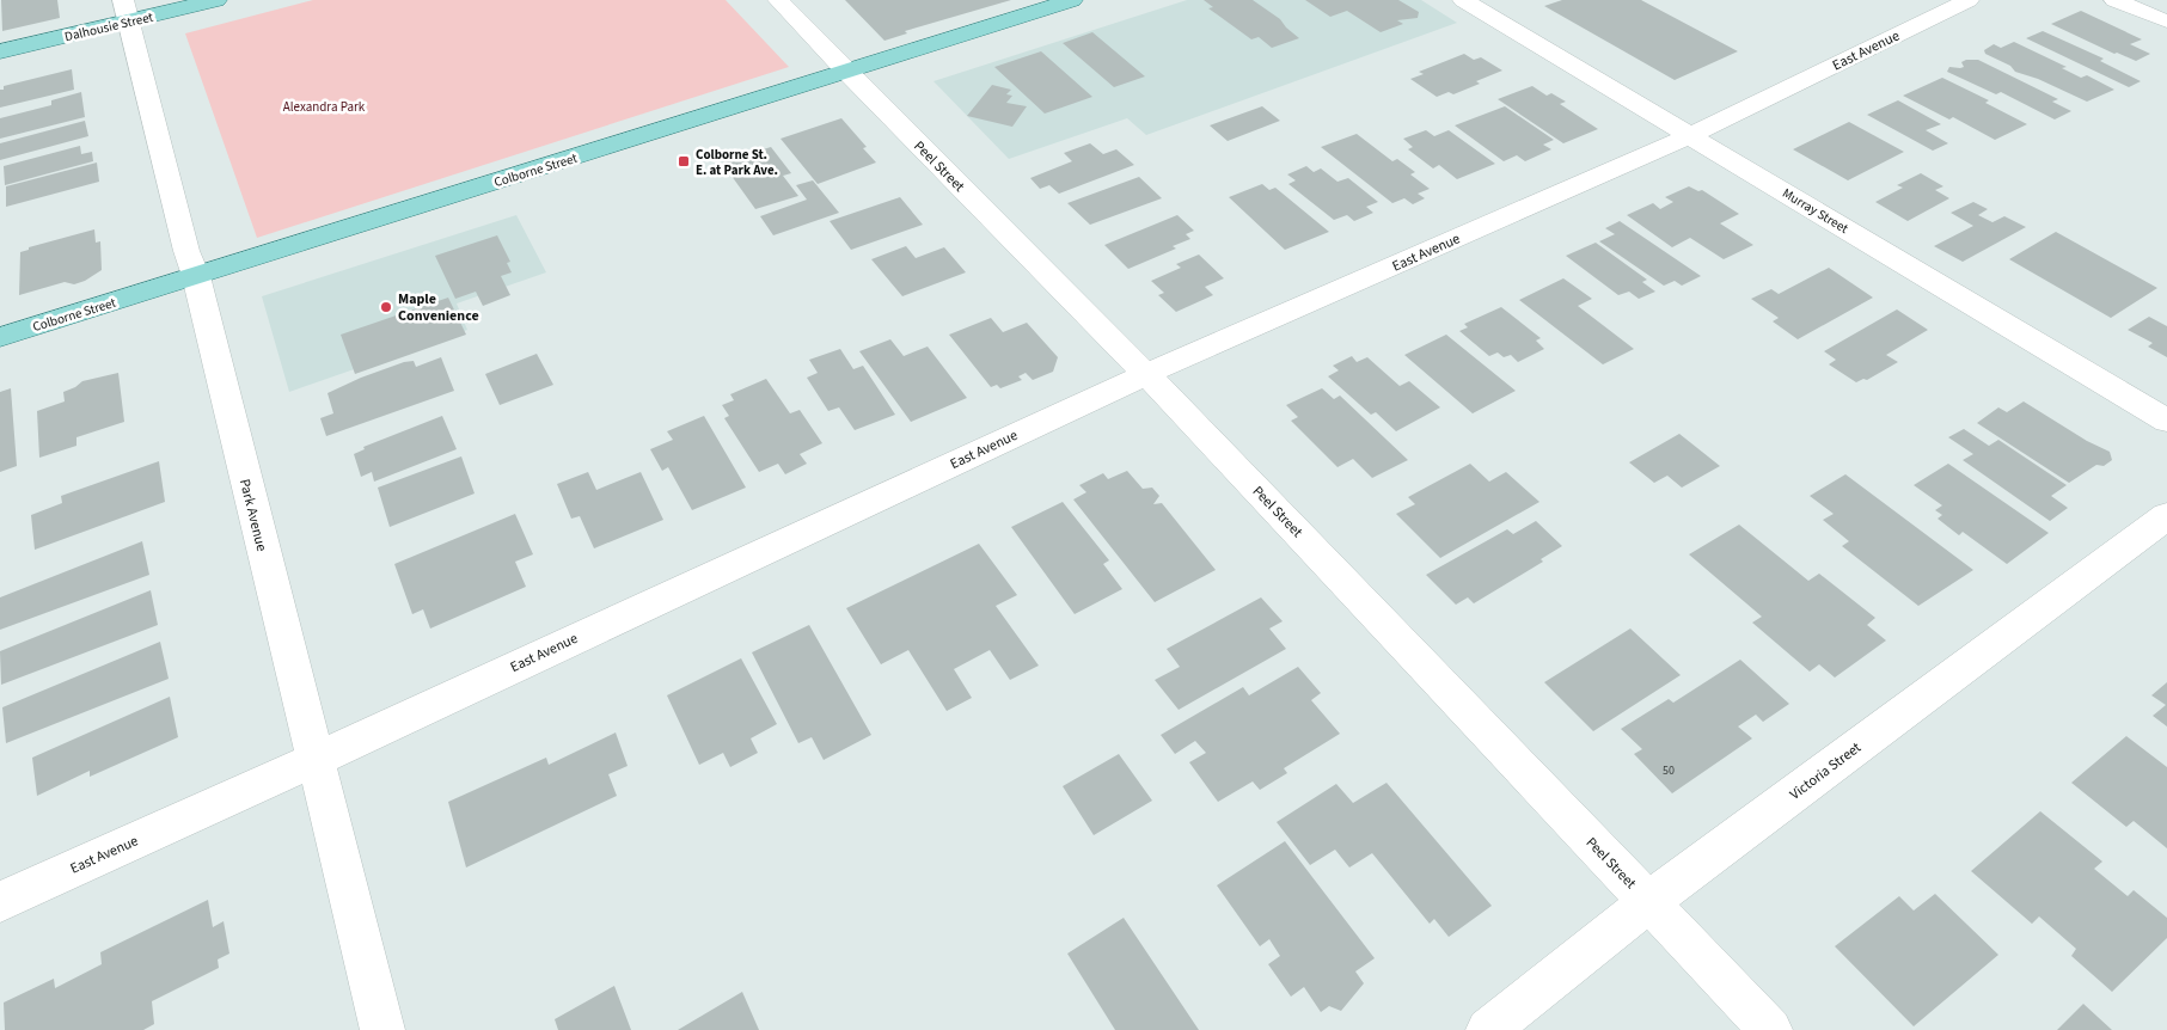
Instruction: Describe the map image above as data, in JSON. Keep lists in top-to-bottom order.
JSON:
{
  "streets": {
    "main road": ["Dalhousie Street", "Colborne Street"],
    "street": [
      "East Avenue",
      "Peel Street",
      "Murray Street",
      "Park Avenue",
      "Victoria Street"
    ]
  },
  "crossings": [
    ["Dalhousie Street", "Park Avenue"],
    ["East Avenue", "Peel Street"],
    ["East Avenue", "Murray Street"],
    ["East Avenue", "Park Avenue"],
    ["Peel Street", "Colborne Street"],
    ["Peel Street", "Victoria Street"],
    ["Colborne Street", "Park Avenue"]
  ],
  "parks": ["Alexandra Park"],
  "places": {
    "transit": ["Colborne St. E. at Park Ave."],
    "other": ["Maple Convenience"]
  },
  "house_numbers": ["50"]
}
